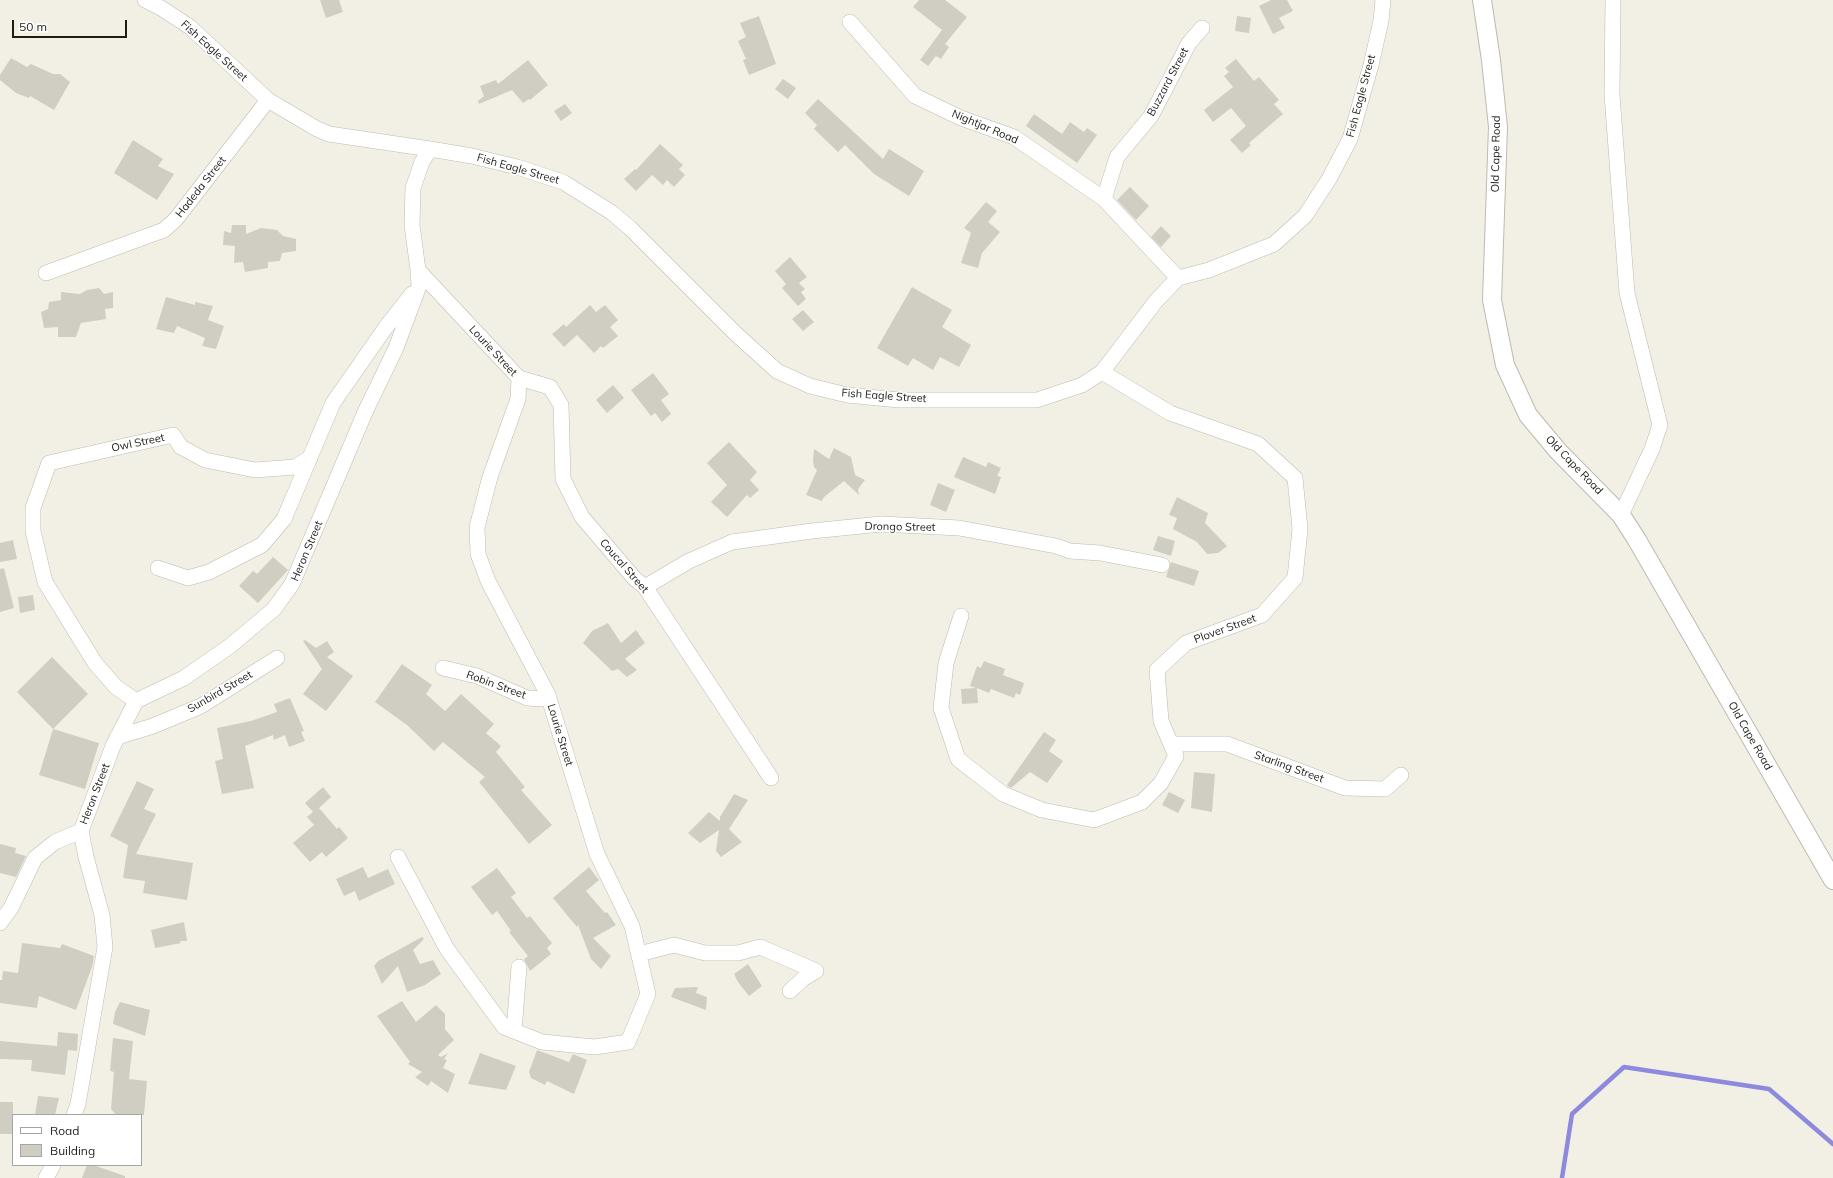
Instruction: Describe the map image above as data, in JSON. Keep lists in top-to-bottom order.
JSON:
{
  "streets": {
    "street": [
      "Fish Eagle Street",
      "Buzzard Street",
      "Nightjar Road",
      "Old Cape Road",
      "Hadeda Street",
      "Lourie Street",
      "Owl Street",
      "Drongo Street",
      "Heron Street",
      "Coucal Street",
      "Plover Street",
      "Robin Street",
      "Sunbird Street",
      "Starling Street"
    ]
  },
  "crossings": [
    ["Fish Eagle Street", "Nightjar Road"],
    ["Fish Eagle Street", "Hadeda Street"],
    ["Fish Eagle Street", "Plover Street"],
    ["Buzzard Street", "Nightjar Road"],
    ["Lourie Street", "Heron Street"],
    ["Lourie Street", "Coucal Street"],
    ["Lourie Street", "Robin Street"],
    ["Owl Street", "Heron Street"],
    ["Drongo Street", "Coucal Street"],
    ["Heron Street", "Sunbird Street"],
    ["Plover Street", "Starling Street"]
  ],
  "legend": ["Road", "Building"],
  "scale_bar": "50 m"
}
